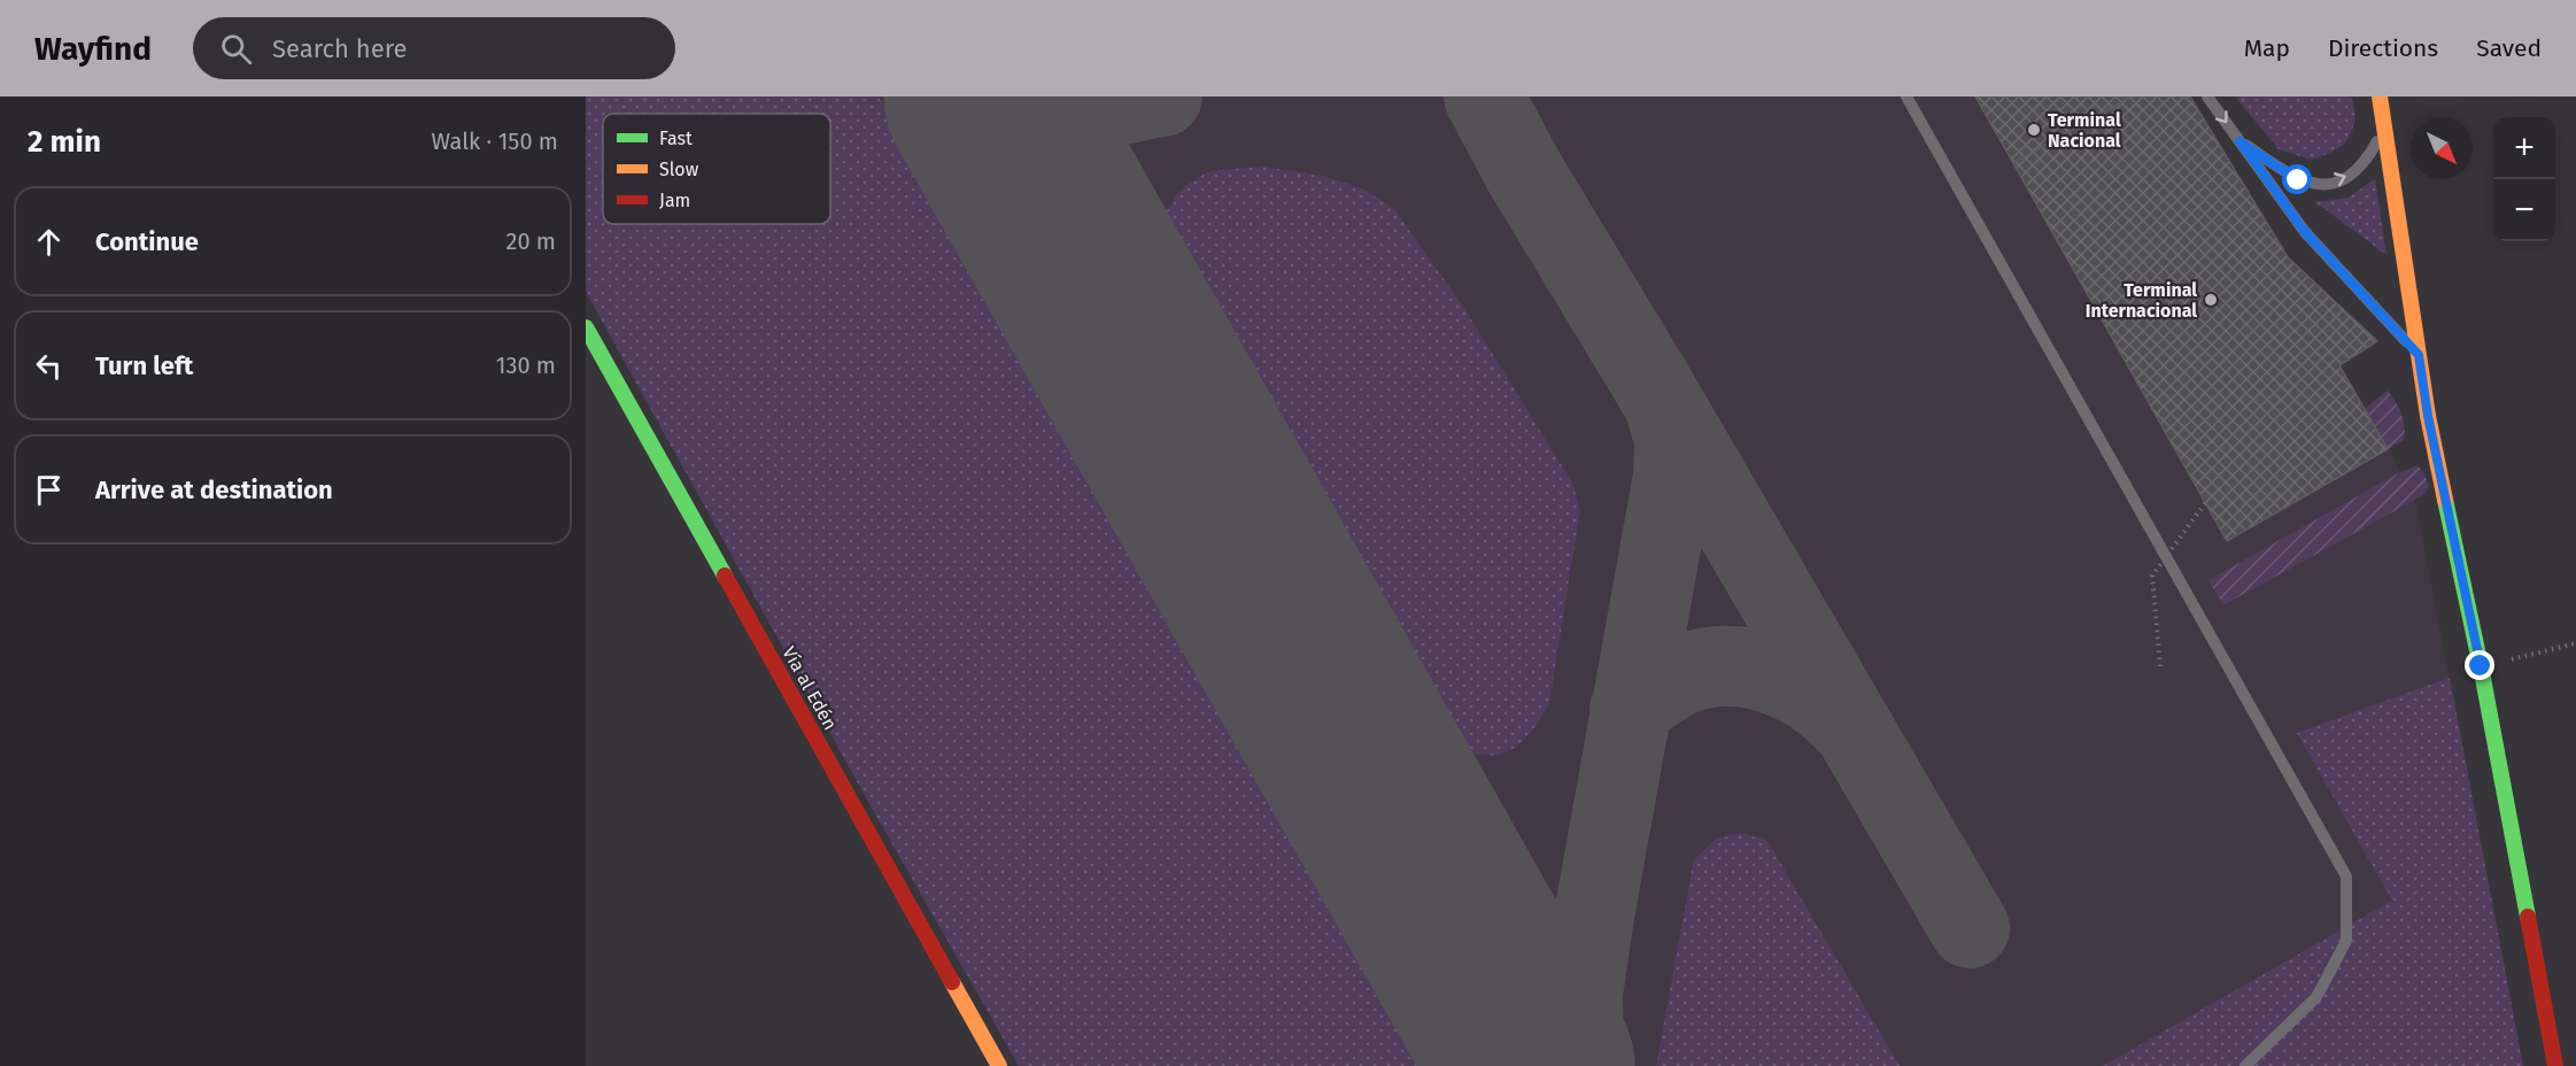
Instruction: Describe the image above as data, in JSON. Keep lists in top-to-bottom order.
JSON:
{
  "streets": {
    "main road": ["Vía al Edén"]
  },
  "places": ["Terminal Nacional", "Terminal Internacional"],
  "legend": ["Fast", "Slow", "Jam"],
  "north": "bottom right",
  "page": {
    "header": "Wayfind",
    "search": "Search here",
    "nav": ["Map", "Directions", "Saved"],
    "heading": ["2 min", "Walk · 150 m"],
    "map_buttons": ["+", "−"],
    "list": [
      ["Continue", "20 m"],
      ["Turn left", "130 m"],
      "Arrive at destination"
    ]
  }
}
